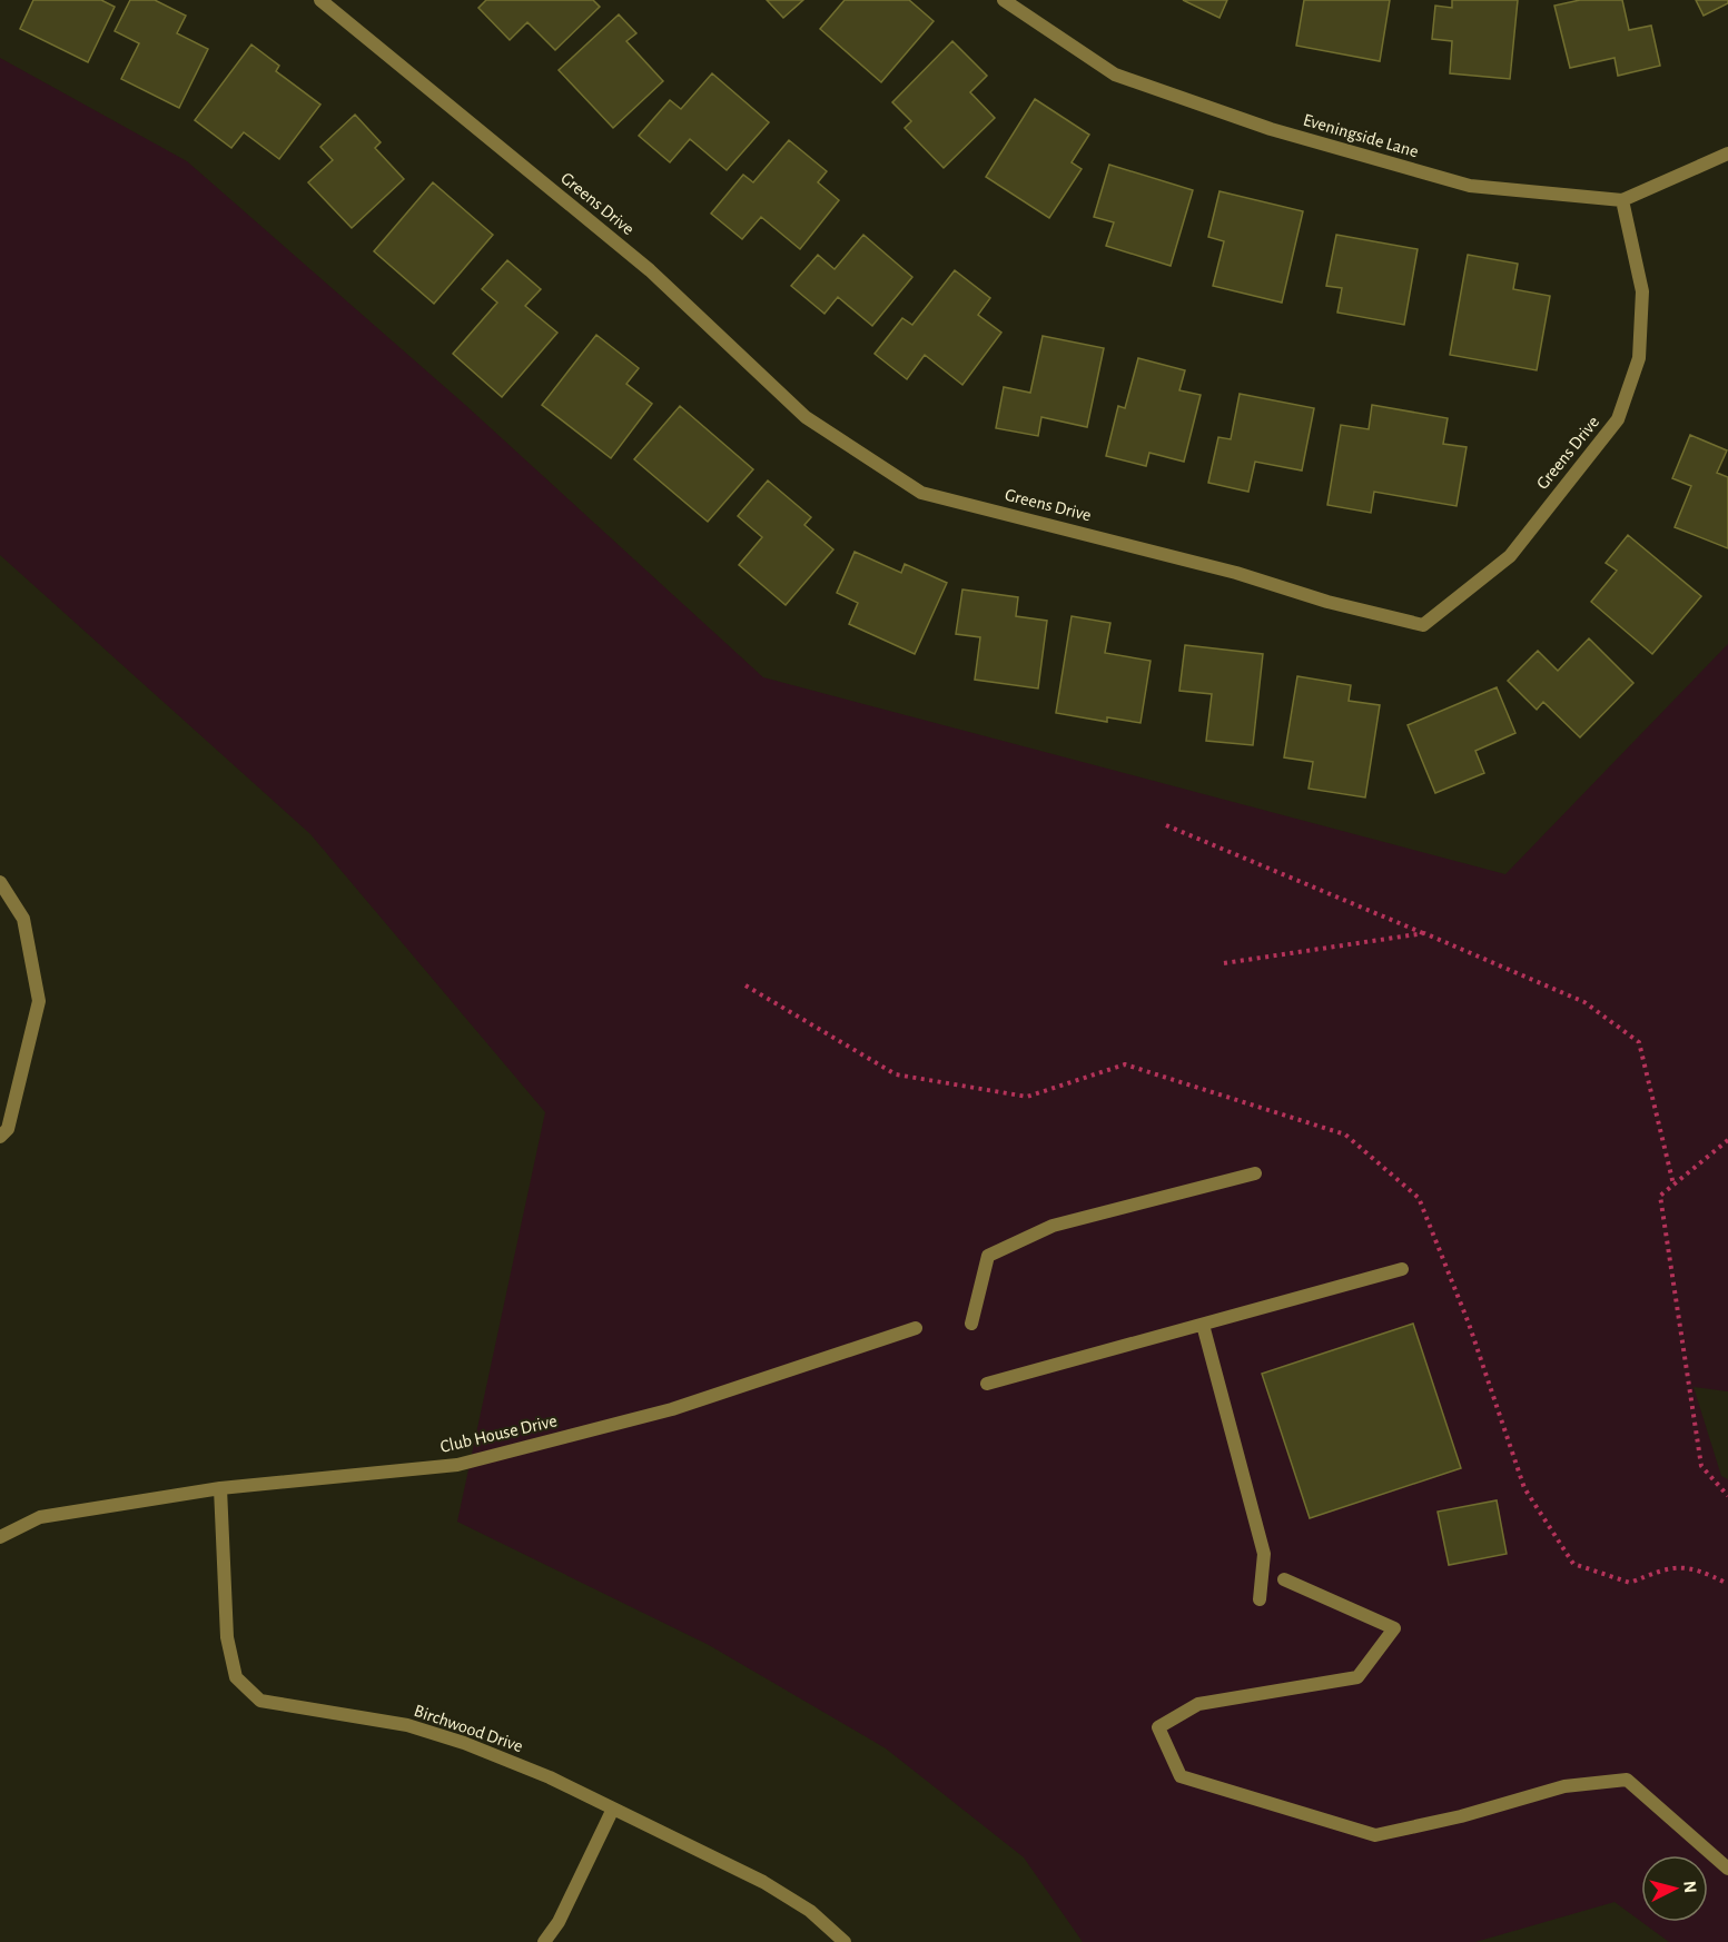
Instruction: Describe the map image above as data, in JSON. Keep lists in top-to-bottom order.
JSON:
{
  "streets": {
    "street": [
      "Eveningside Lane",
      "Greens Drive",
      "Club House Drive",
      "Birchwood Drive"
    ]
  },
  "crossings": [
    ["Eveningside Lane", "Greens Drive"],
    ["Club House Drive", "Birchwood Drive"]
  ],
  "north": "right"
}
